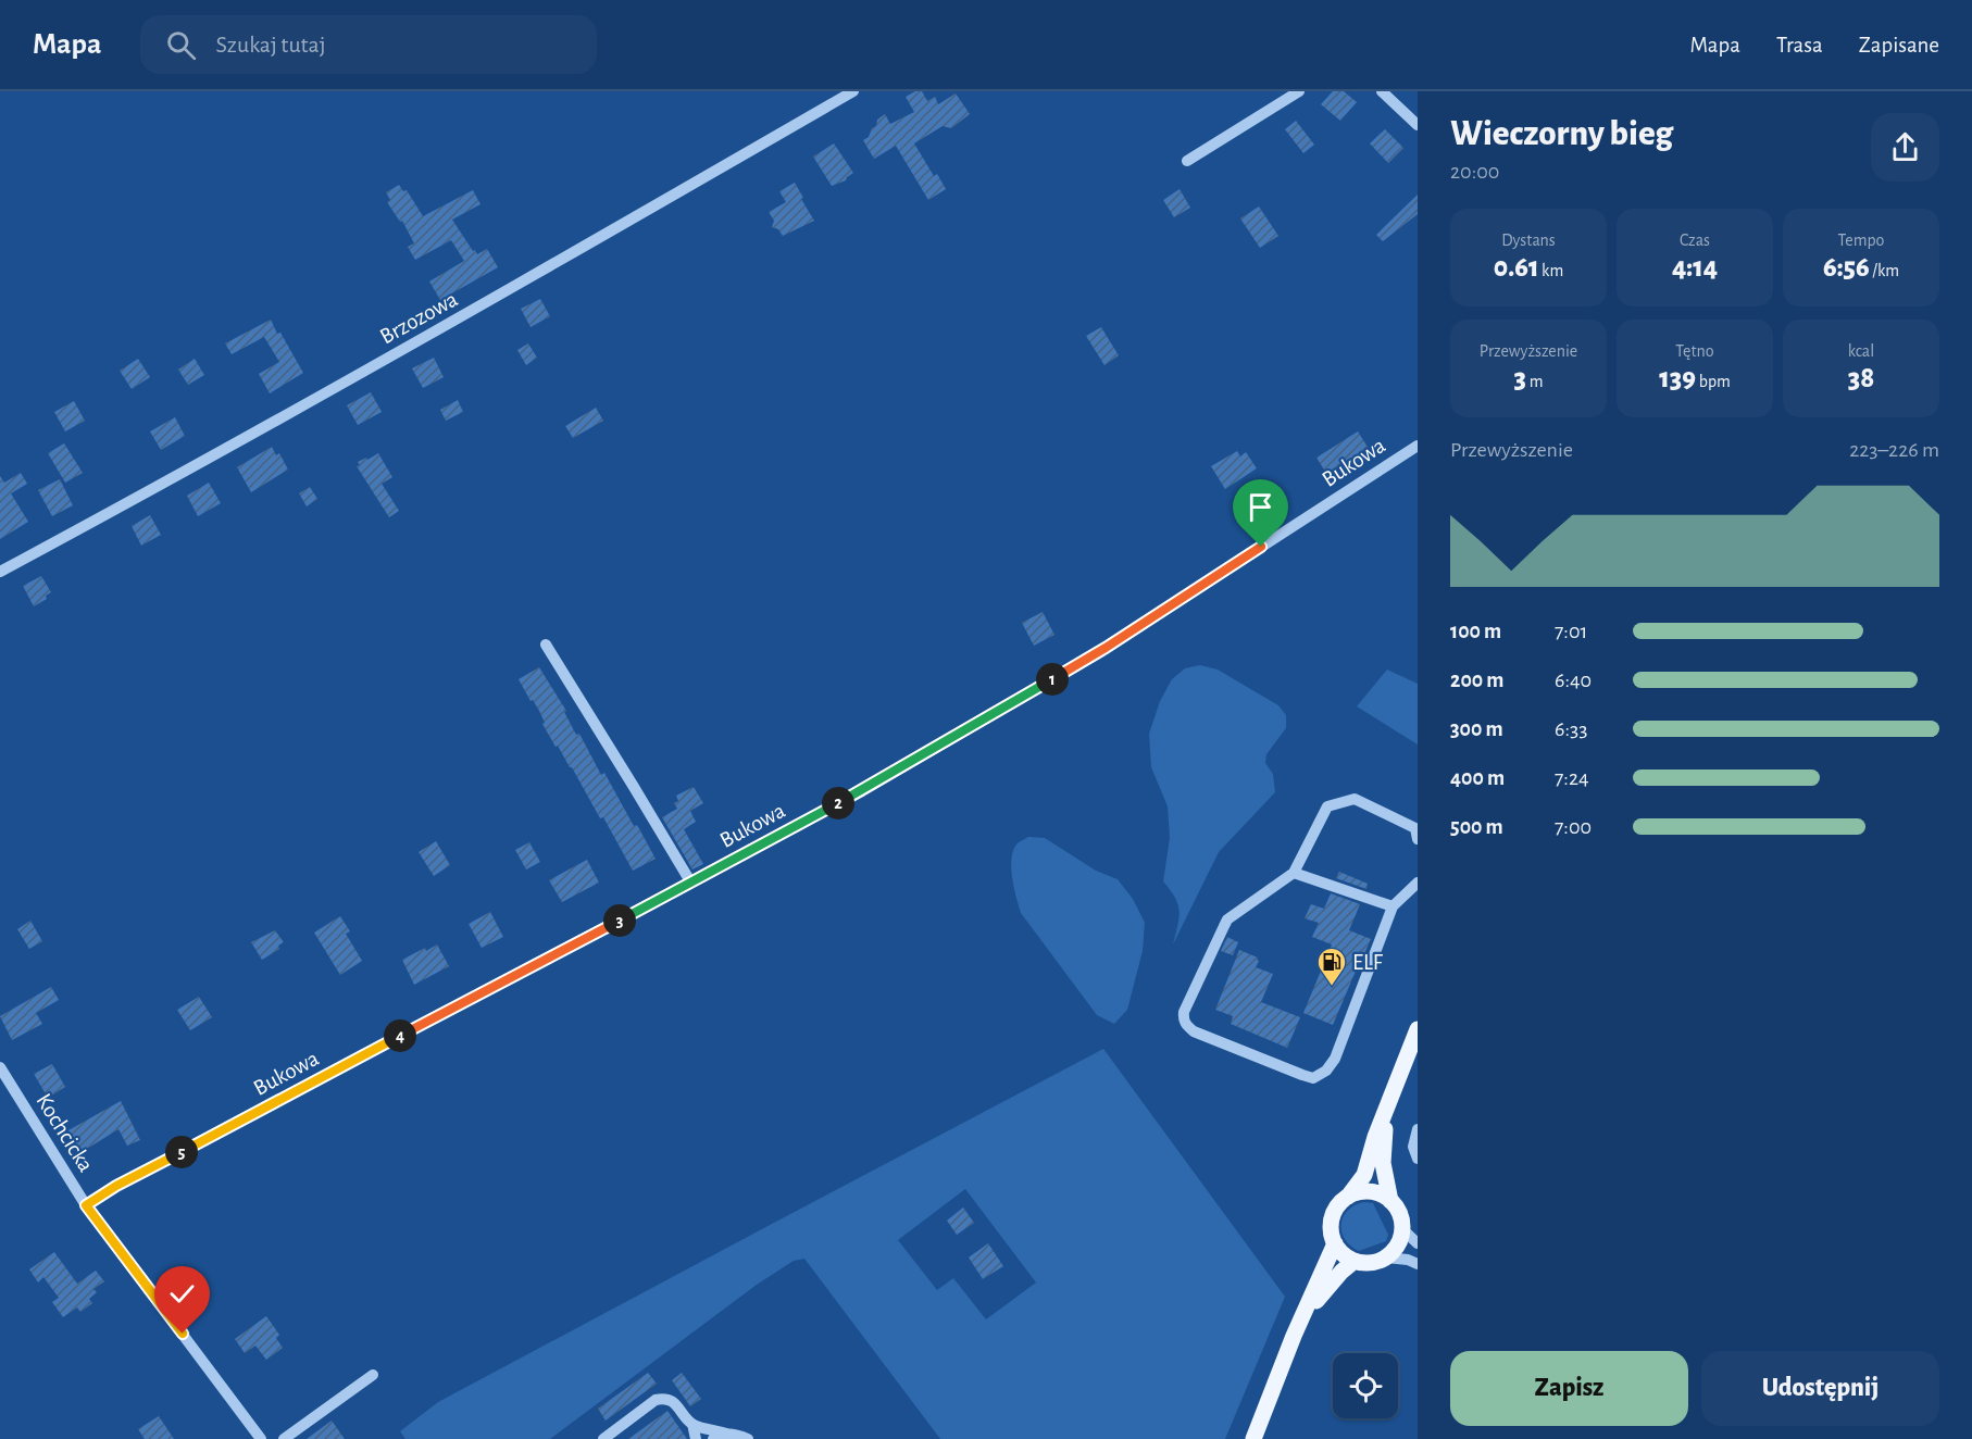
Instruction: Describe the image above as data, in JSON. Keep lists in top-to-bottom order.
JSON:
{
  "streets": {
    "street": ["Brzozowa", "Bukowa", "Kochcicka"]
  },
  "crossings": [
    ["Bukowa", "Kochcicka"]
  ],
  "places": {
    "fuel station": ["ELF"]
  },
  "page": {
    "header": "Mapa",
    "search": "Szukaj tutaj",
    "nav": ["Mapa", "Trasa", "Zapisane"],
    "heading": ["Wieczorny bieg", "20:00"],
    "stats": [
      ["Dystans", "0.61 km"],
      ["Czas", "4:14"],
      ["Tempo", "6:56 /km"],
      ["Przewyższenie", "3 m"],
      ["Tętno", "139 bpm"],
      ["kcal", "38"]
    ],
    "chart": ["Przewyższenie", "223–226 m"],
    "list": [
      {
        "name": "100 m",
        "note": "7:01"
      },
      {
        "name": "200 m",
        "note": "6:40"
      },
      {
        "name": "300 m",
        "note": "6:33"
      },
      {
        "name": "400 m",
        "note": "7:24"
      },
      {
        "name": "500 m",
        "note": "7:00"
      }
    ],
    "pins": [
      "1",
      "2",
      "3",
      "4",
      "5"
    ],
    "buttons": ["Zapisz", "Udostępnij"]
  }
}
